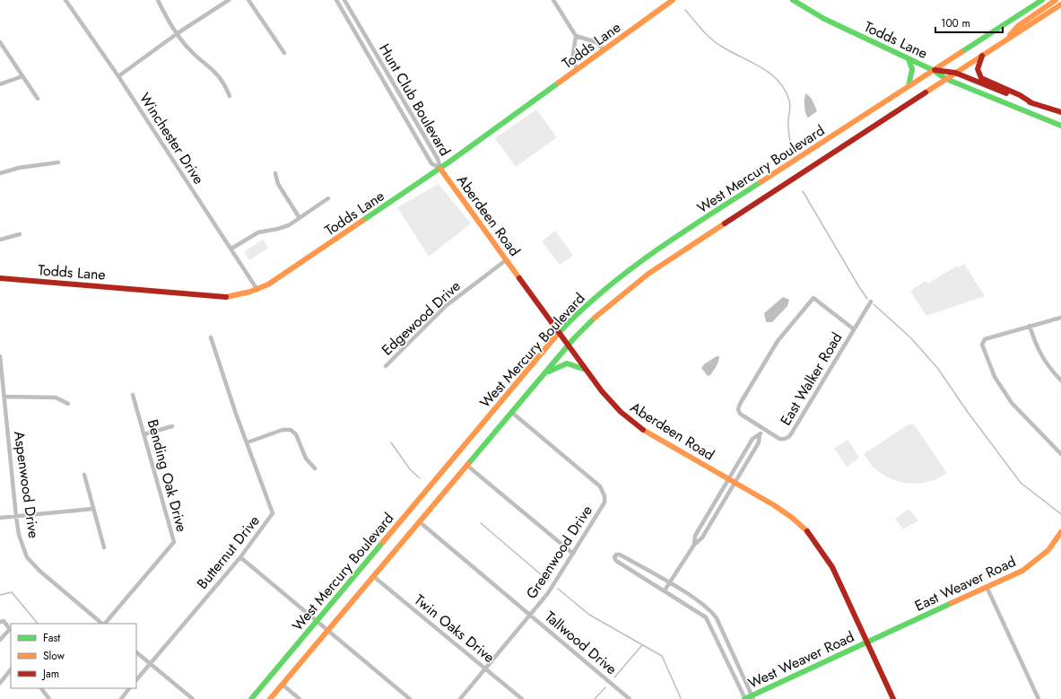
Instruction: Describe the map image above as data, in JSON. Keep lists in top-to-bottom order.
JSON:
{
  "streets": {
    "main road": [
      "Todds Lane",
      "West Mercury Boulevard",
      "Aberdeen Road",
      "East Weaver Road",
      "West Weaver Road"
    ],
    "street": [
      "Hunt Club Boulevard",
      "Winchester Drive",
      "Edgewood Drive",
      "East Walker Road",
      "Bending Oak Drive",
      "Aspenwood Drive",
      "Butternut Drive",
      "Greenwood Drive",
      "Twin Oaks Drive",
      "Tallwood Drive"
    ]
  },
  "crossings": [
    ["Todds Lane", "Hunt Club Boulevard"],
    ["Todds Lane", "Winchester Drive"],
    ["Todds Lane", "West Mercury Boulevard"],
    ["Todds Lane", "Aberdeen Road"],
    ["Hunt Club Boulevard", "Aberdeen Road"],
    ["West Mercury Boulevard", "Aberdeen Road"],
    ["West Mercury Boulevard", "Greenwood Drive"],
    ["West Mercury Boulevard", "Twin Oaks Drive"],
    ["West Mercury Boulevard", "Tallwood Drive"],
    ["Aberdeen Road", "Edgewood Drive"],
    ["Aberdeen Road", "East Walker Road"],
    ["Aberdeen Road", "East Weaver Road"],
    ["Aberdeen Road", "West Weaver Road"],
    ["Greenwood Drive", "Twin Oaks Drive"],
    ["Greenwood Drive", "Tallwood Drive"],
    ["East Weaver Road", "West Weaver Road"]
  ],
  "legend": ["Fast", "Slow", "Jam"],
  "scale_bar": "100 m"
}
